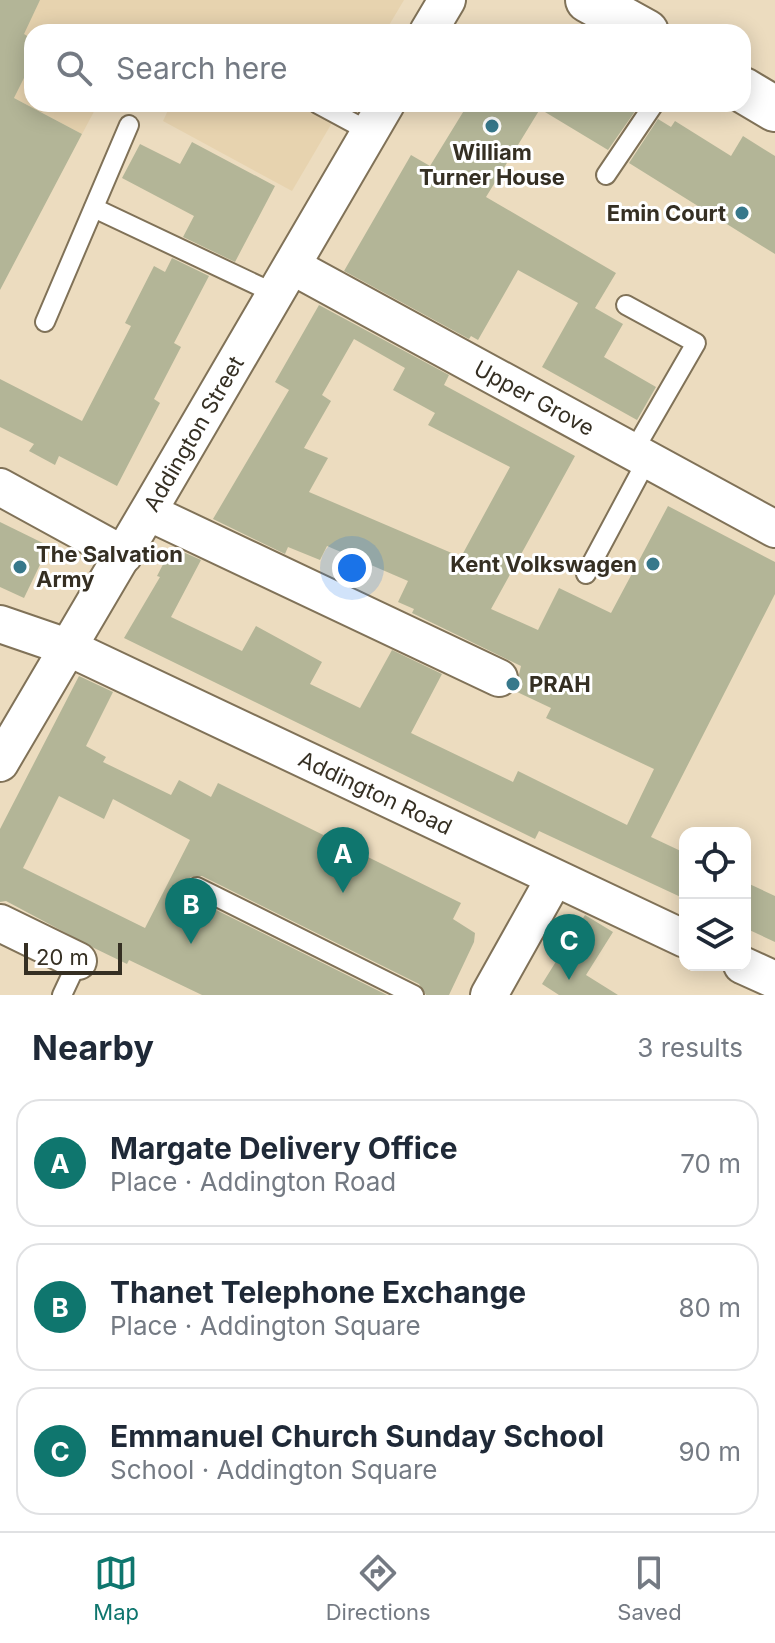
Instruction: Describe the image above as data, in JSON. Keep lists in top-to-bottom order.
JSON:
{
  "streets": {
    "street": ["Upper Grove", "Addington Street", "Addington Road"]
  },
  "crossings": [
    ["Upper Grove", "Addington Street"],
    ["Addington Street", "Addington Road"]
  ],
  "places": [
    "William Turner House",
    "Emin Court",
    "Kent Volkswagen",
    "The Salvation Army",
    "PRAH"
  ],
  "scale_bar": "20 m",
  "page": {
    "search": "Search here",
    "pins": ["A", "B", "C"],
    "scale": "20 m",
    "heading": ["Nearby", "3 results"],
    "list": [
      {
        "mark": "A",
        "name": "Margate Delivery Office",
        "note": "Place · Addington Road",
        "value": "70 m"
      },
      {
        "mark": "B",
        "name": "Thanet Telephone Exchange",
        "note": "Place · Addington Square",
        "value": "80 m"
      },
      {
        "mark": "C",
        "name": "Emmanuel Church Sunday School",
        "note": "School · Addington Square",
        "value": "90 m"
      }
    ],
    "nav": ["Map", "Directions", "Saved"]
  }
}
